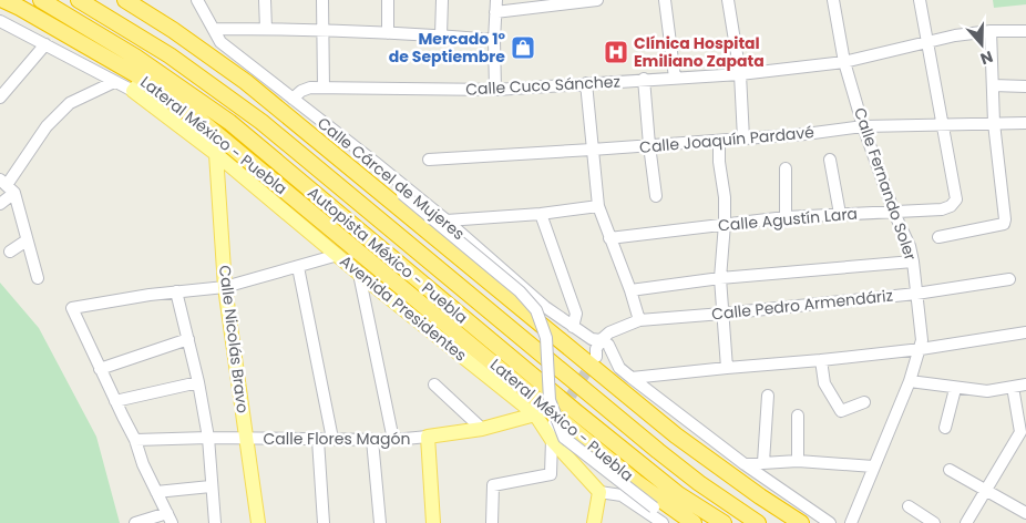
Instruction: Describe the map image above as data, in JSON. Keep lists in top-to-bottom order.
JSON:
{
  "streets": {
    "highway": ["Lateral México - Puebla", "Autopista México - Puebla"],
    "main road": ["Avenida Presidentes", "Calle Nicolás Bravo", "Calle Flores Magón"],
    "street": [
      "Calle Cuco Sánchez",
      "Calle Joaquín Pardavé",
      "Calle Cárcel de Mujeres",
      "Calle Fernando Soler",
      "Calle Agustín Lara",
      "Calle Pedro Armendáriz"
    ]
  },
  "crossings": [
    ["Calle Cuco Sánchez", "Calle Cárcel de Mujeres"],
    ["Calle Cuco Sánchez", "Calle Fernando Soler"],
    ["Lateral México - Puebla", "Avenida Presidentes"],
    ["Calle Joaquín Pardavé", "Calle Fernando Soler"],
    ["Calle Joaquín Pardavé", "Calle Agustín Lara"],
    ["Calle Cárcel de Mujeres", "Calle Pedro Armendáriz"],
    ["Calle Fernando Soler", "Calle Agustín Lara"],
    ["Calle Fernando Soler", "Calle Pedro Armendáriz"],
    ["Avenida Presidentes", "Calle Nicolás Bravo"],
    ["Avenida Presidentes", "Calle Flores Magón"],
    ["Calle Nicolás Bravo", "Calle Flores Magón"]
  ],
  "places": {
    "shop": ["Mercado 1° de Septiembre"],
    "hospital": ["Clínica Hospital Emiliano Zapata"]
  },
  "north": "bottom"
}
